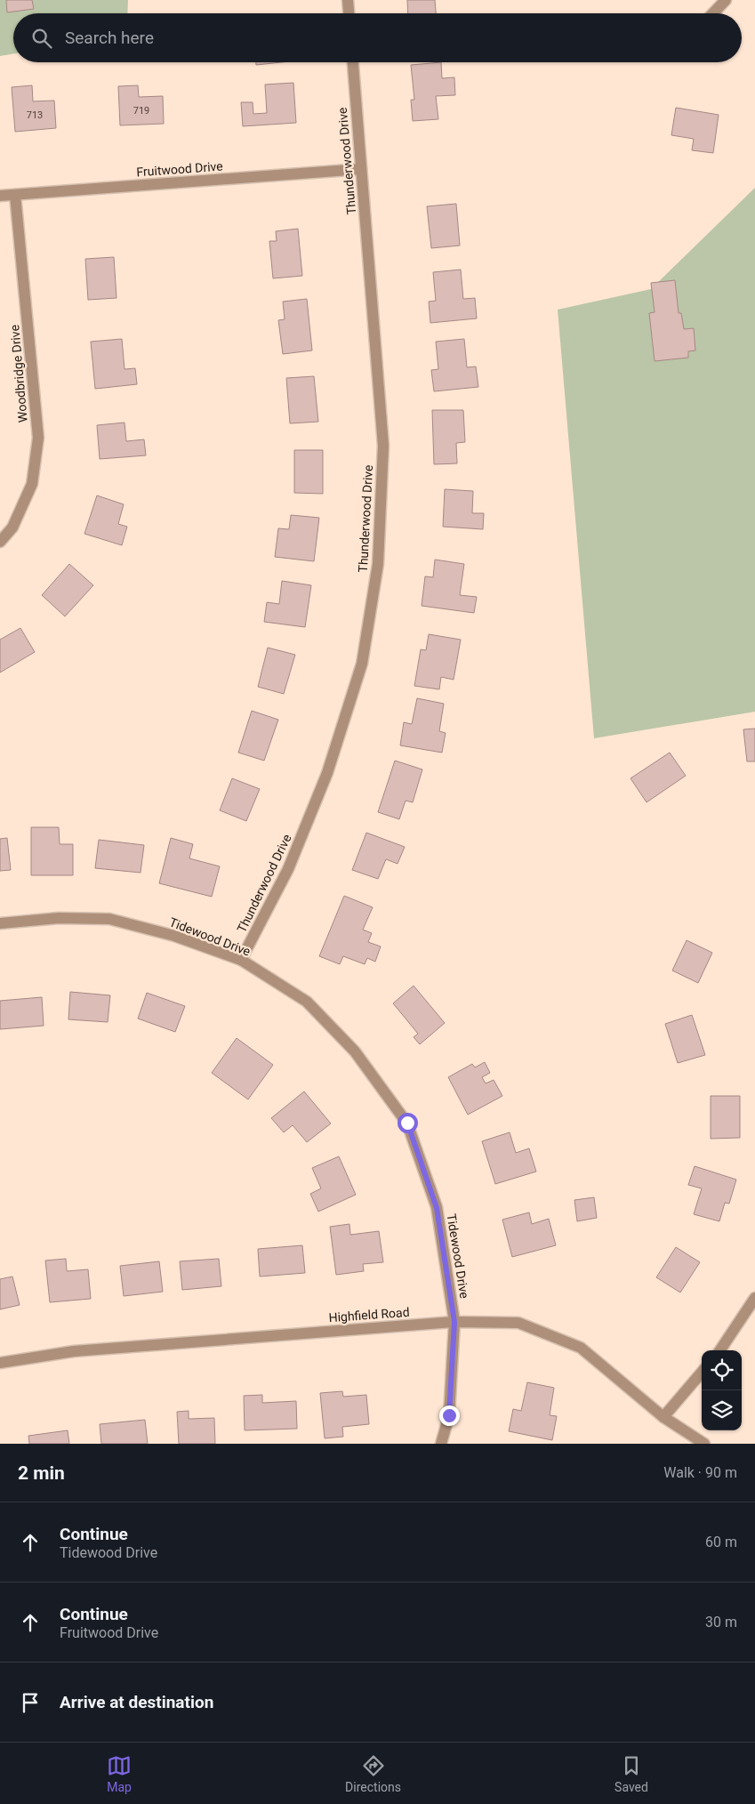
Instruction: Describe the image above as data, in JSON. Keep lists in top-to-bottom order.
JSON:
{
  "streets": {
    "street": [
      "Thunderwood Drive",
      "Fruitwood Drive",
      "Woodbridge Drive",
      "Tidewood Drive",
      "Highfield Road"
    ]
  },
  "crossings": [
    ["Thunderwood Drive", "Fruitwood Drive"],
    ["Thunderwood Drive", "Tidewood Drive"],
    ["Fruitwood Drive", "Woodbridge Drive"],
    ["Tidewood Drive", "Highfield Road"]
  ],
  "house_numbers": ["719", "713"],
  "page": {
    "search": "Search here",
    "heading": ["2 min", "Walk · 90 m"],
    "list": [
      ["Continue", "Tidewood Drive", "60 m"],
      ["Continue", "Fruitwood Drive", "30 m"],
      "Arrive at destination"
    ],
    "nav": ["Map", "Directions", "Saved"]
  }
}
